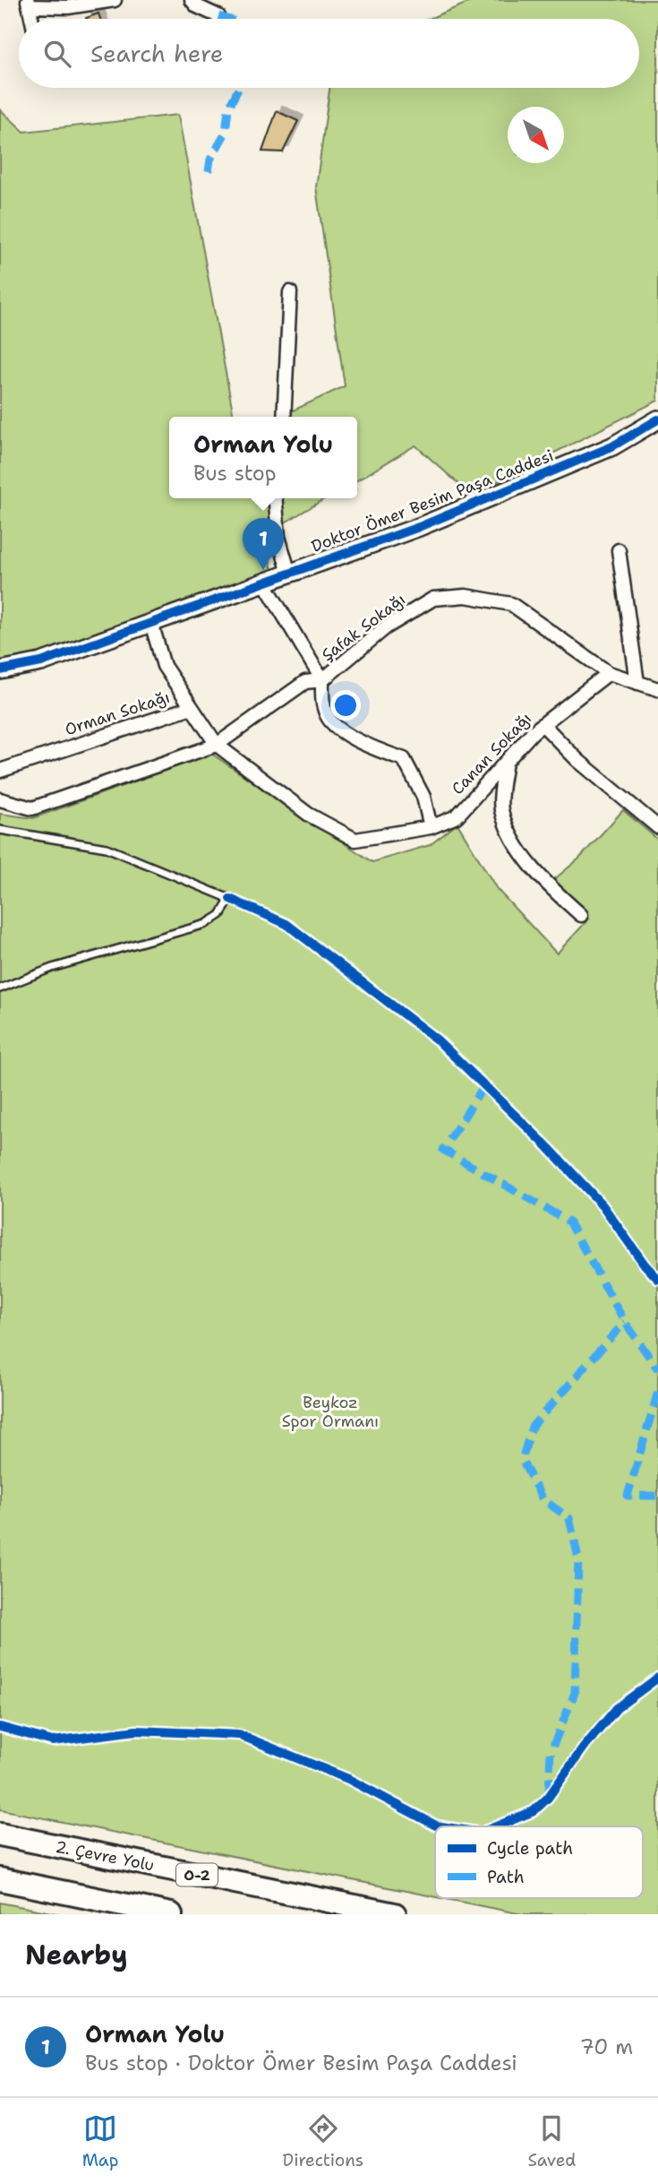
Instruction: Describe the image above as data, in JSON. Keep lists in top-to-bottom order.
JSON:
{
  "streets": {
    "highway": ["2. Çevre Yolu", "O-2"],
    "street": [
      "Doktor Ömer Besim Paşa Caddesi",
      "Şafak Sokağı",
      "Orman Sokağı",
      "Canan Sokağı"
    ]
  },
  "crossings": [
    ["Doktor Ömer Besim Paşa Caddesi", "Orman Sokağı"],
    ["Şafak Sokağı", "Canan Sokağı"],
    ["Orman Sokağı", "Canan Sokağı"]
  ],
  "parks": ["Beykoz Spor Ormanı"],
  "legend": ["Cycle path", "Path"],
  "north": "bottom right",
  "page": {
    "search": "Search here",
    "popup": ["Orman Yolu", "Bus stop"],
    "pins": "1",
    "heading": "Nearby",
    "list": [
      {
        "mark": "1",
        "name": "Orman Yolu",
        "note": "Bus stop · Doktor Ömer Besim Paşa Caddesi",
        "value": "70 m"
      }
    ],
    "nav": ["Map", "Directions", "Saved"]
  }
}
